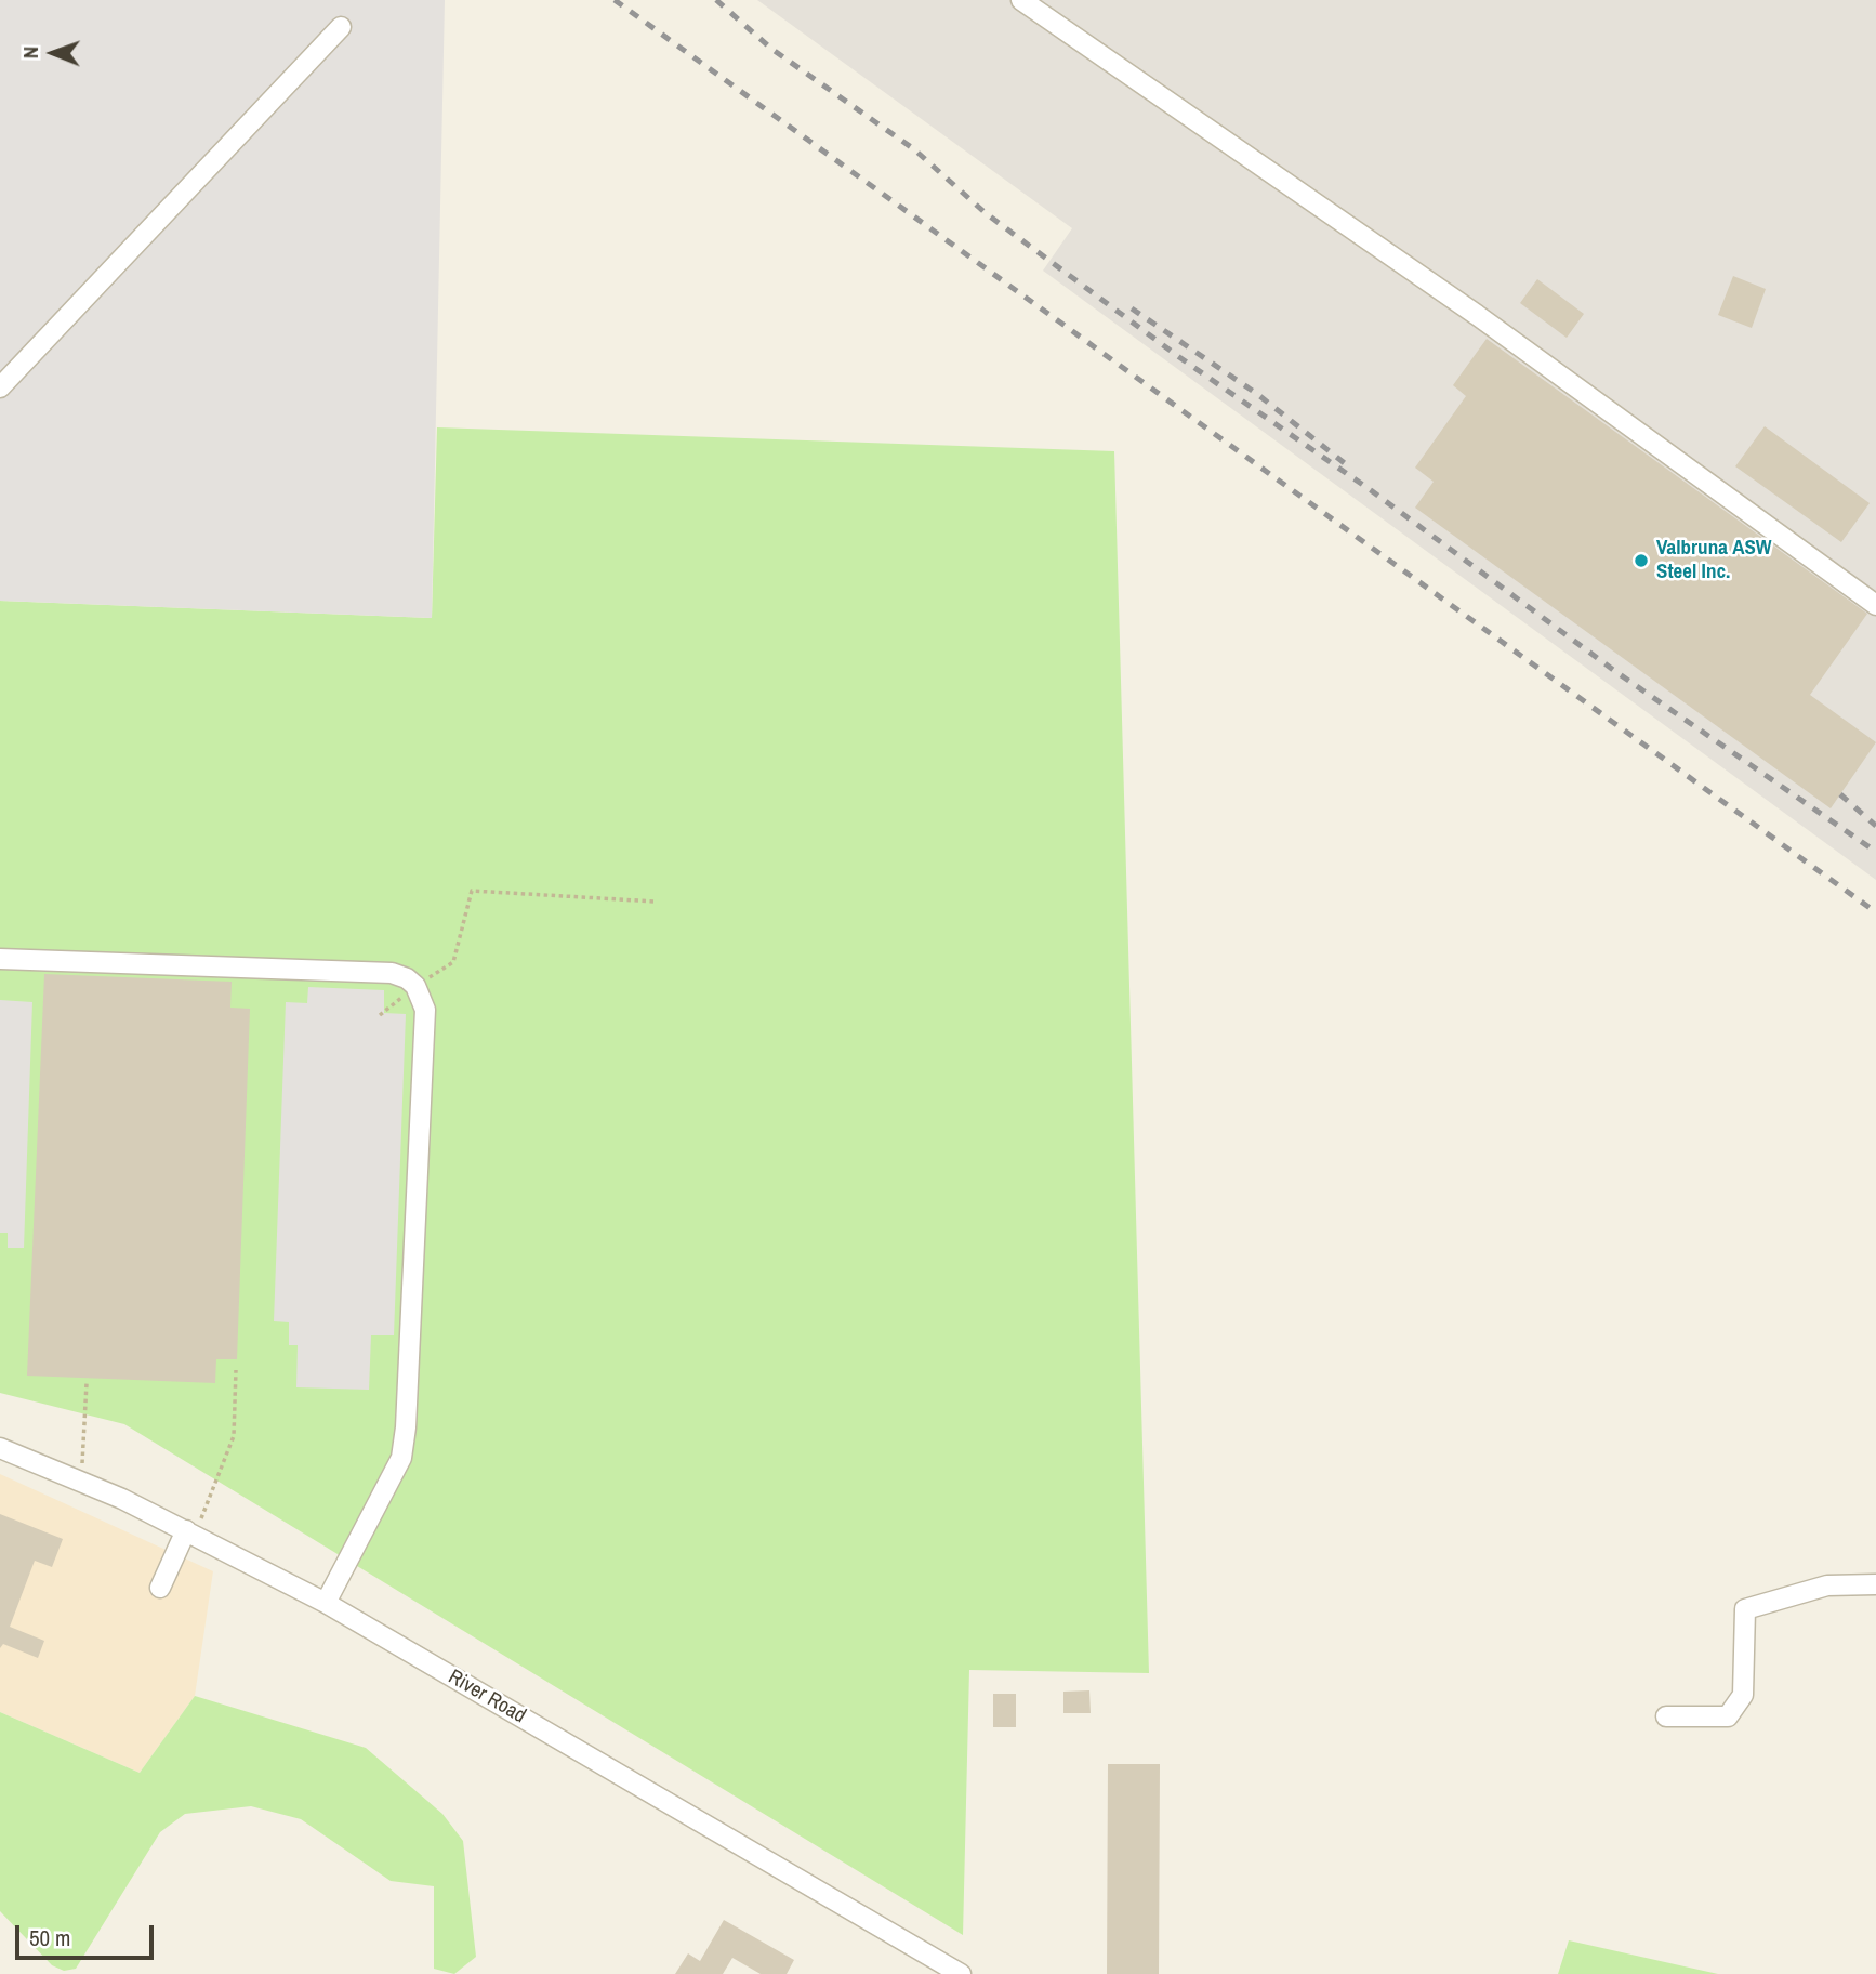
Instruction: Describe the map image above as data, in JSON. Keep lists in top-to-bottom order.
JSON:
{
  "streets": {
    "street": ["River Road"]
  },
  "places": ["Valbruna ASW Steel Inc."],
  "scale_bar": "50 m",
  "north": "left"
}
